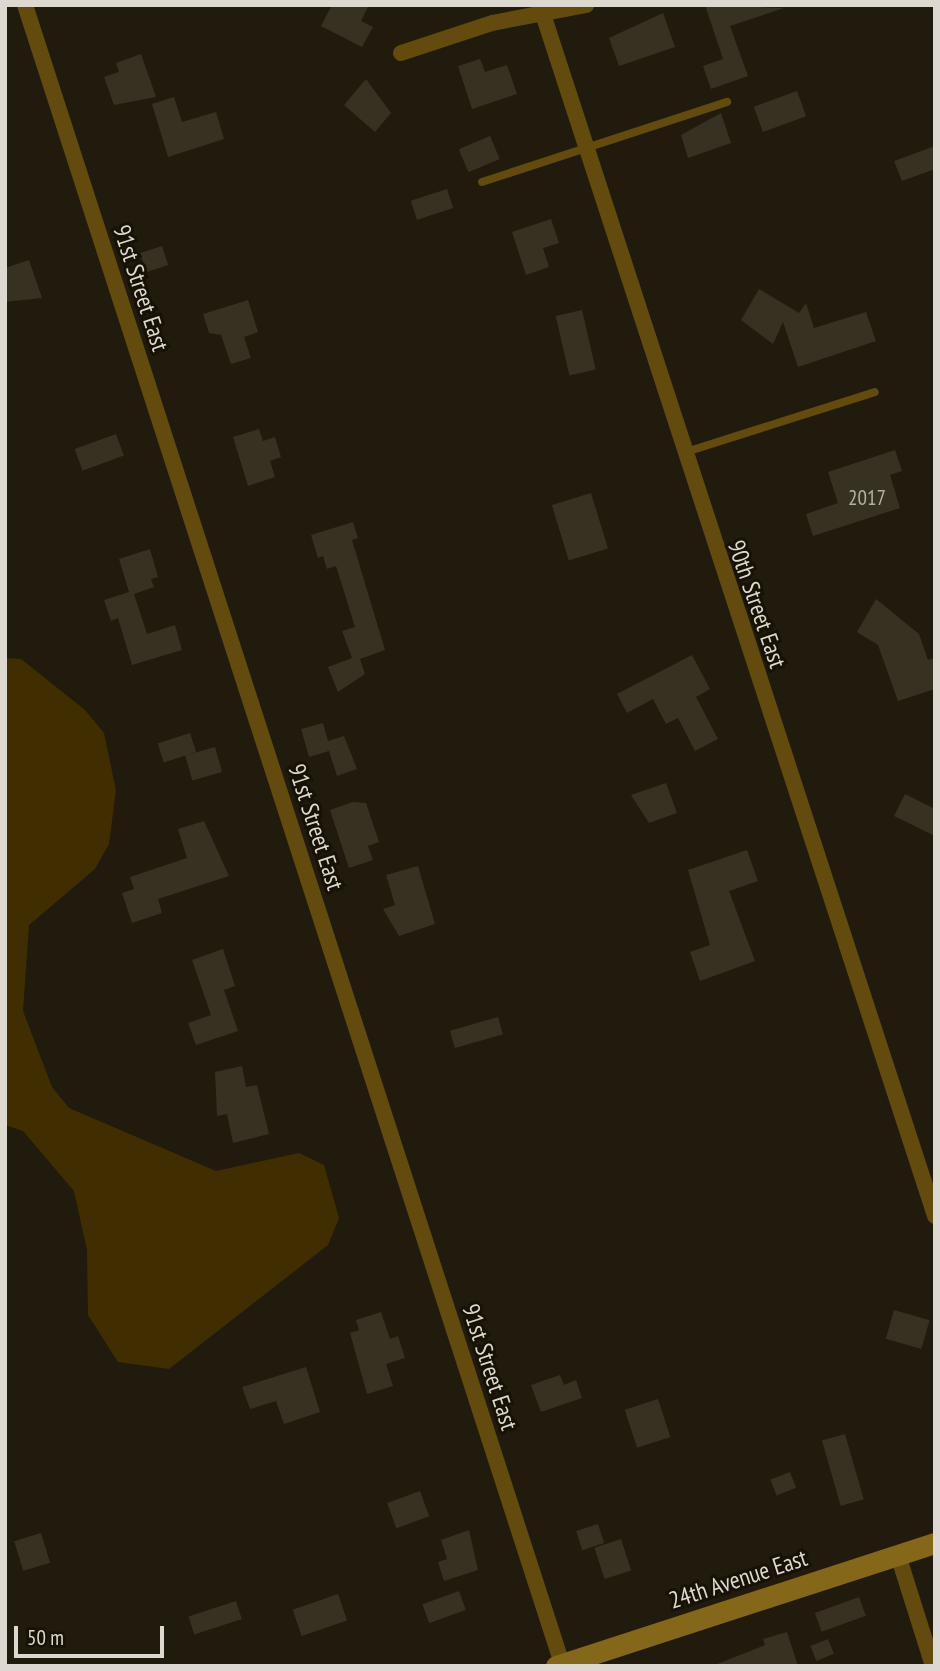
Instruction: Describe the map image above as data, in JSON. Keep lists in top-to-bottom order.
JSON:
{
  "streets": {
    "street": ["91st Street East", "90th Street East", "24th Avenue East"]
  },
  "crossings": [
    ["91st Street East", "24th Avenue East"]
  ],
  "house_numbers": ["2017"],
  "scale_bar": "50 m"
}
